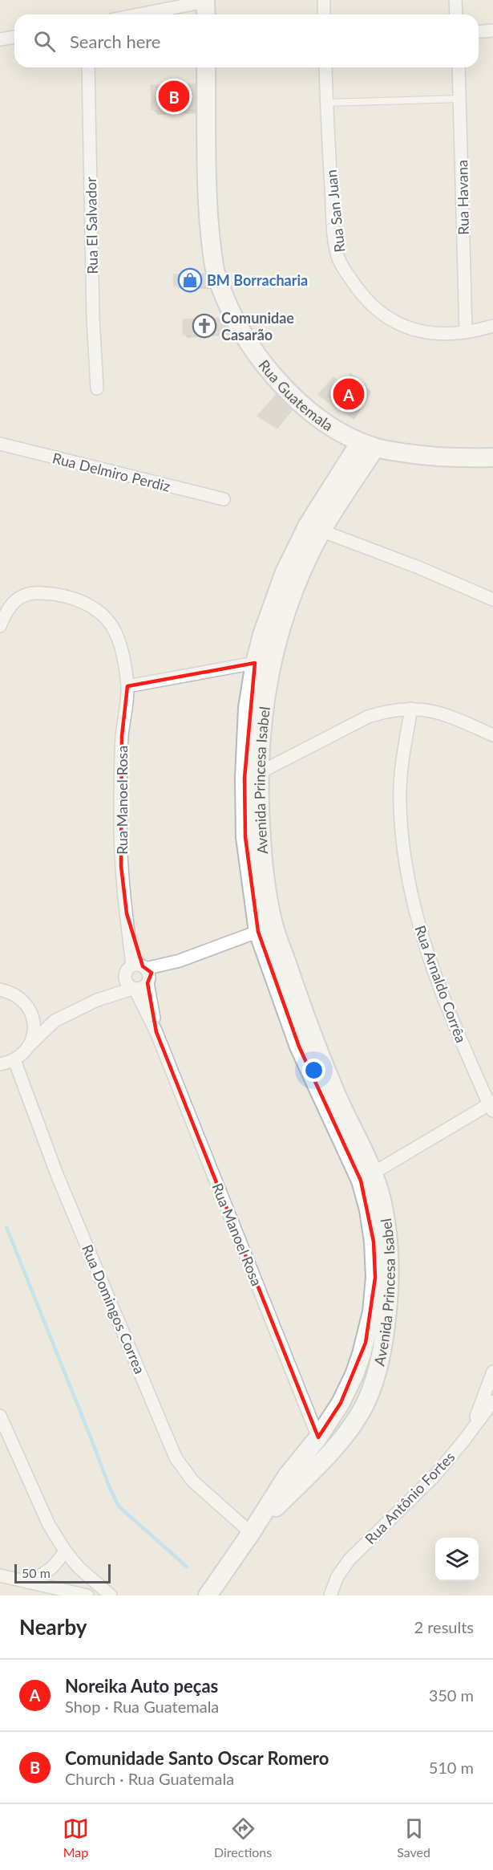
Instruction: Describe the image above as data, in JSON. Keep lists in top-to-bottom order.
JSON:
{
  "streets": {
    "main road": ["Rua Guatemala", "Avenida Princesa Isabel"],
    "street": [
      "Rua Havana",
      "Rua San Juan",
      "Rua El Salvador",
      "Rua Delmiro Perdiz",
      "Rua Manoel Rosa",
      "Rua Arnaldo Corrêa",
      "Rua Domingos Correa",
      "Rua Antônio Fortes"
    ]
  },
  "crossings": [
    ["Rua Havana", "Rua San Juan"],
    ["Rua Guatemala", "Avenida Princesa Isabel"],
    ["Avenida Princesa Isabel", "Rua Manoel Rosa"],
    ["Avenida Princesa Isabel", "Rua Domingos Correa"]
  ],
  "places": {
    "shop": ["BM Borracharia"],
    "church": ["Comunidae Casarão"]
  },
  "scale_bar": "50 m",
  "page": {
    "search": "Search here",
    "pins": ["B", "A"],
    "scale": "50 m",
    "heading": ["Nearby", "2 results"],
    "list": [
      {
        "mark": "A",
        "name": "Noreika Auto peças",
        "note": "Shop · Rua Guatemala",
        "value": "350 m"
      },
      {
        "mark": "B",
        "name": "Comunidade Santo Oscar Romero",
        "note": "Church · Rua Guatemala",
        "value": "510 m"
      }
    ],
    "nav": ["Map", "Directions", "Saved"]
  }
}
